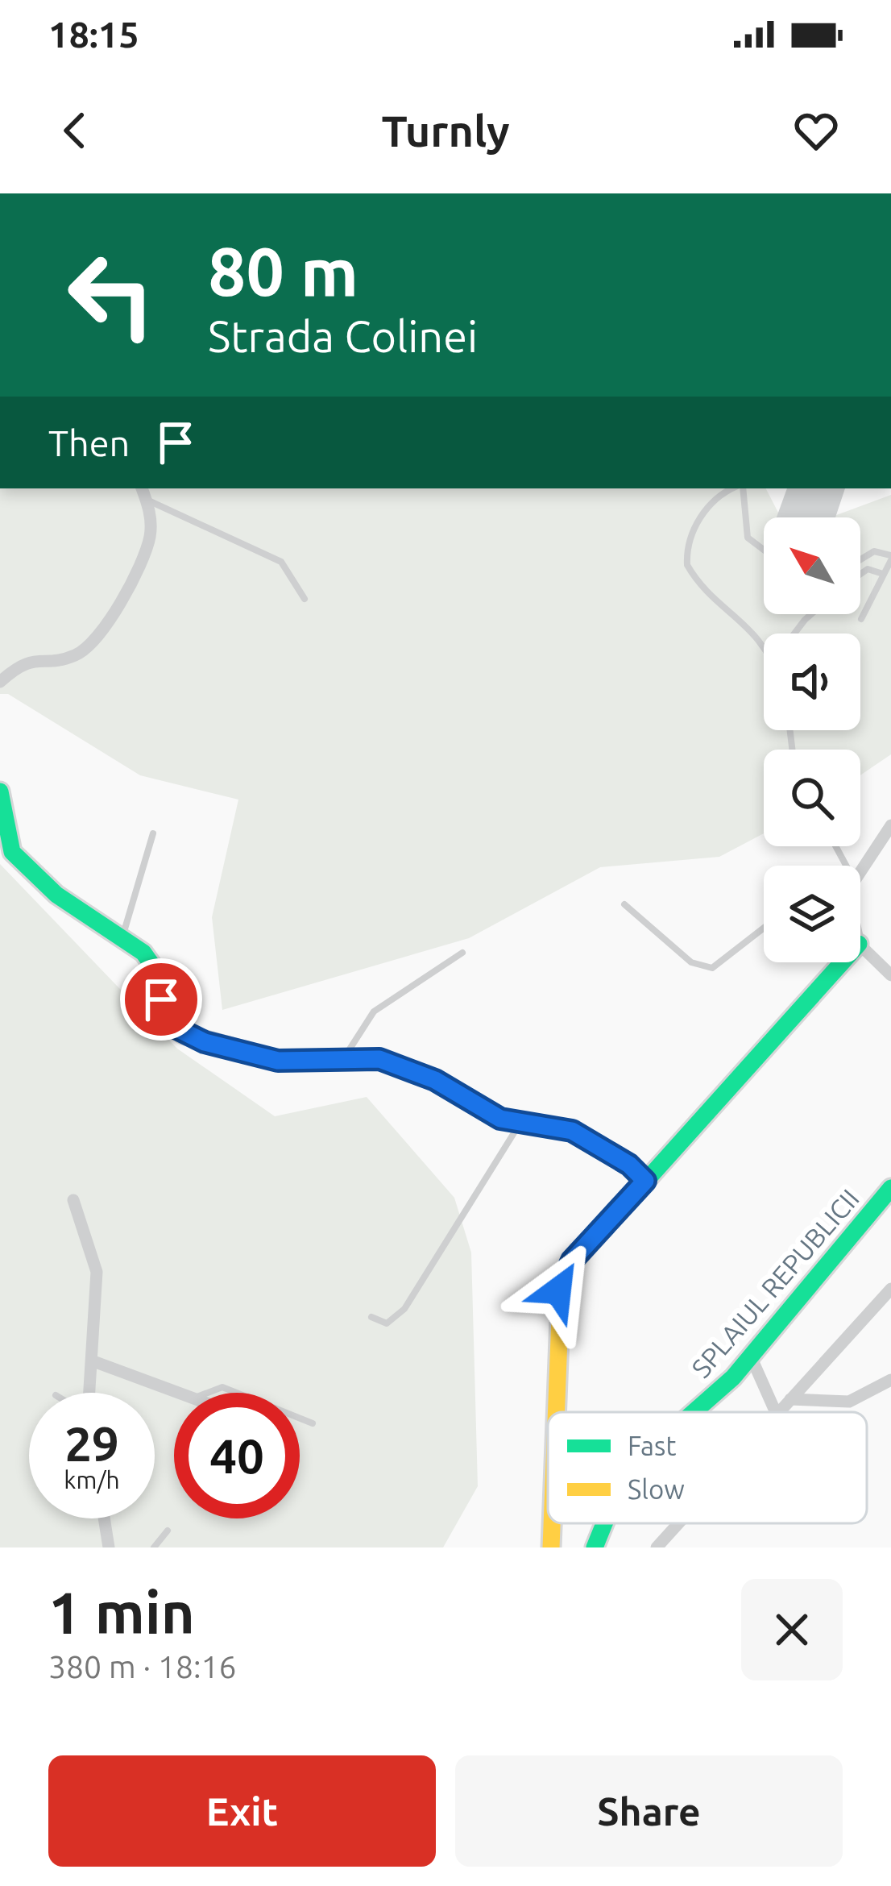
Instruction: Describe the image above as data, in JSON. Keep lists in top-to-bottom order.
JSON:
{
  "streets": {
    "street": ["SPLAIUL REPUBLICII"]
  },
  "legend": ["Fast", "Slow"],
  "north": "top left",
  "page": {
    "status": "18:15",
    "header": "Turnly",
    "turn": ["80 m", "Strada Colinei"],
    "then": "Then",
    "speed": "29 km/h",
    "limit": "40",
    "heading": ["1 min", "380 m · 18:16"],
    "buttons": ["Exit", "Share"]
  }
}
